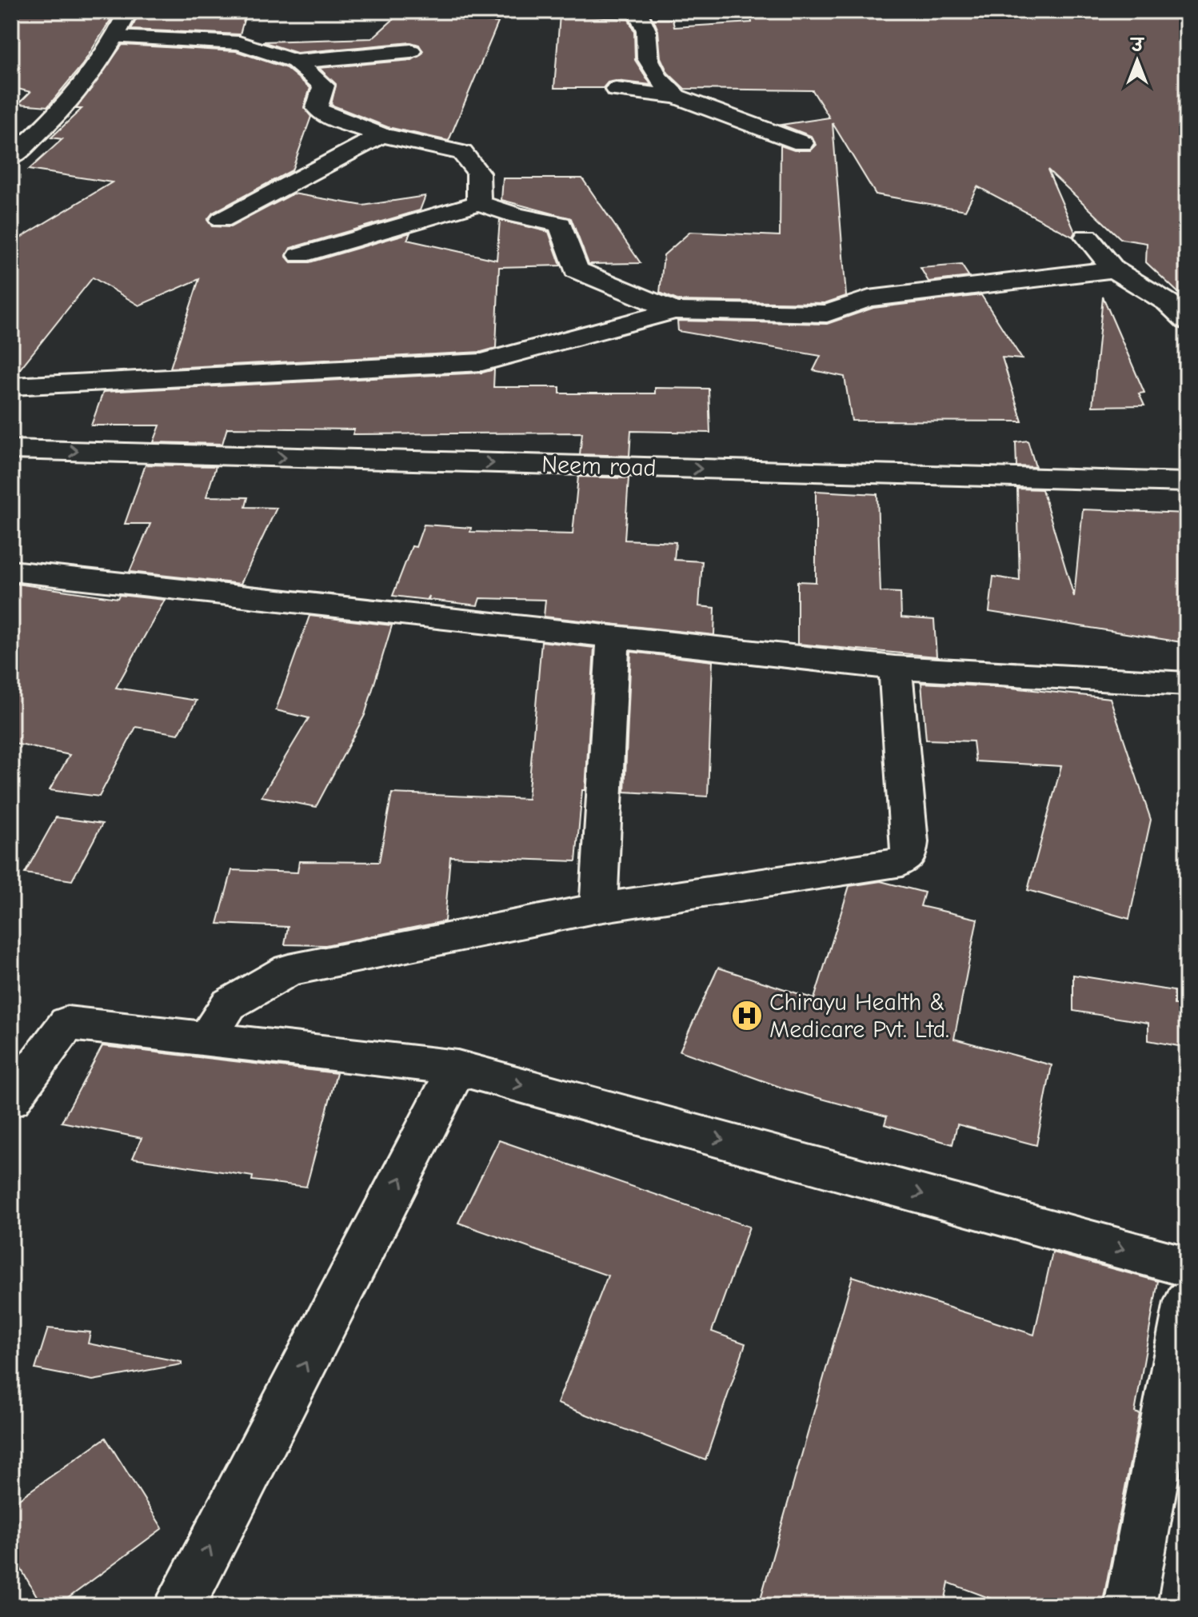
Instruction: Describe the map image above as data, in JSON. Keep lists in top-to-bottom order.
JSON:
{
  "streets": {
    "street": ["Neem road"]
  },
  "places": {
    "hospital": ["Chirayu Health & Medicare Pvt. Ltd."]
  },
  "north": "top"
}
